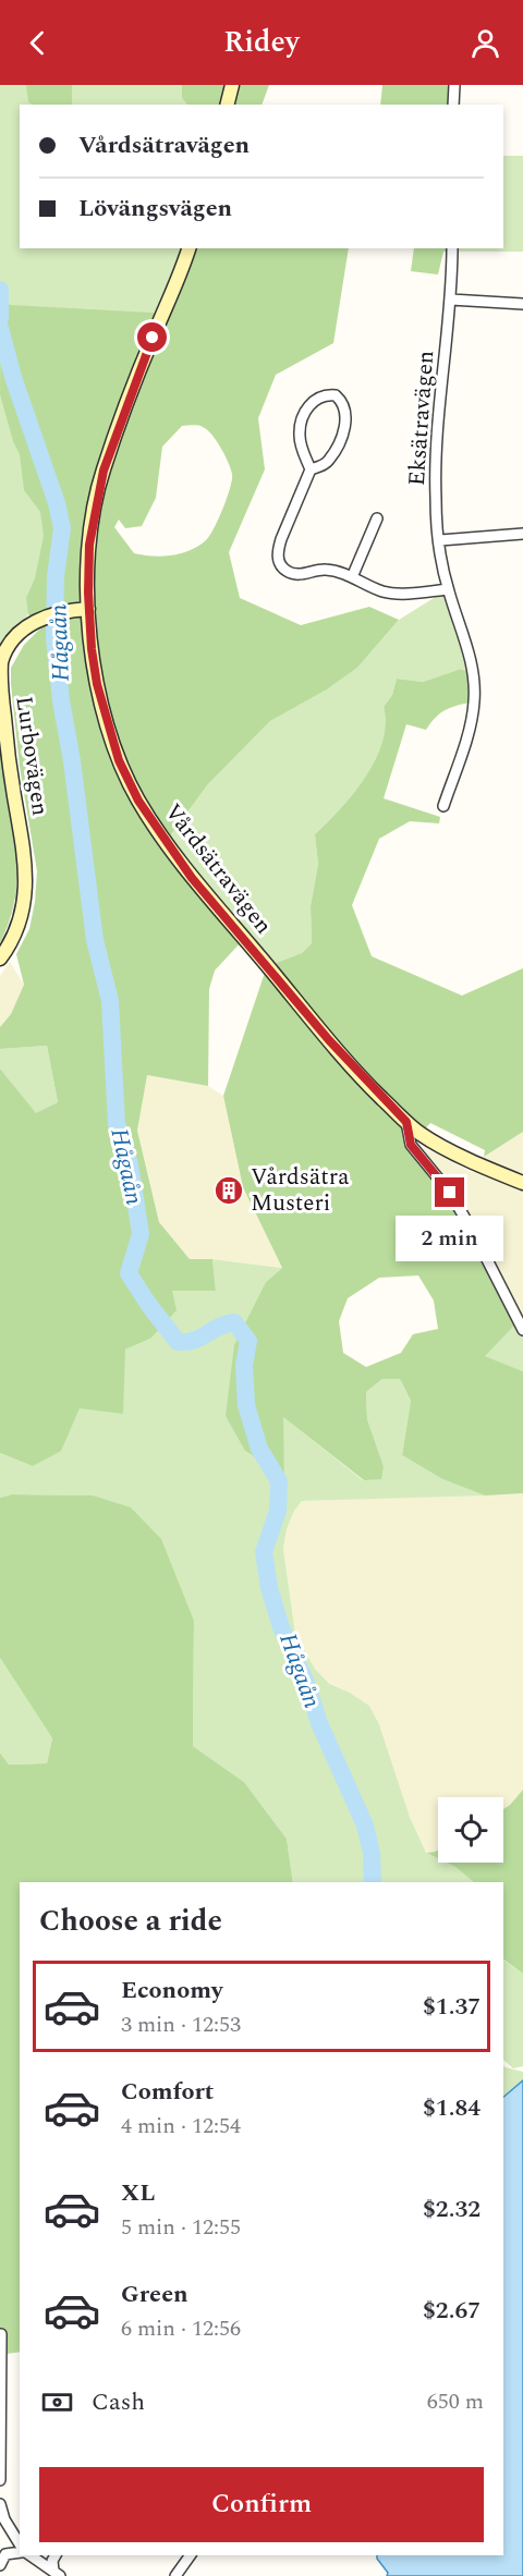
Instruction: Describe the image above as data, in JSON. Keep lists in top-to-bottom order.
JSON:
{
  "streets": {
    "street": ["Eksätravägen", "Lurbovägen", "Vårdsätravägen"]
  },
  "crossings": [
    ["Lurbovägen", "Vårdsätravägen"]
  ],
  "water": ["Hågaån"],
  "places": {
    "building": ["Vårdsätra Musteri"]
  },
  "page": {
    "header": "Ridey",
    "banner": ["Vårdsätravägen", "Lövängsvägen"],
    "bubble": "2 min",
    "heading": "Choose a ride",
    "list": [
      {
        "name": "Economy",
        "note": "3 min · 12:53",
        "value": "$1.37"
      },
      {
        "name": "Comfort",
        "note": "4 min · 12:54",
        "value": "$1.84"
      },
      {
        "name": "XL",
        "note": "5 min · 12:55",
        "value": "$2.32"
      },
      {
        "name": "Green",
        "note": "6 min · 12:56",
        "value": "$2.67"
      }
    ],
    "pay": ["Cash", "650 m"],
    "buttons": "Confirm"
  }
}
